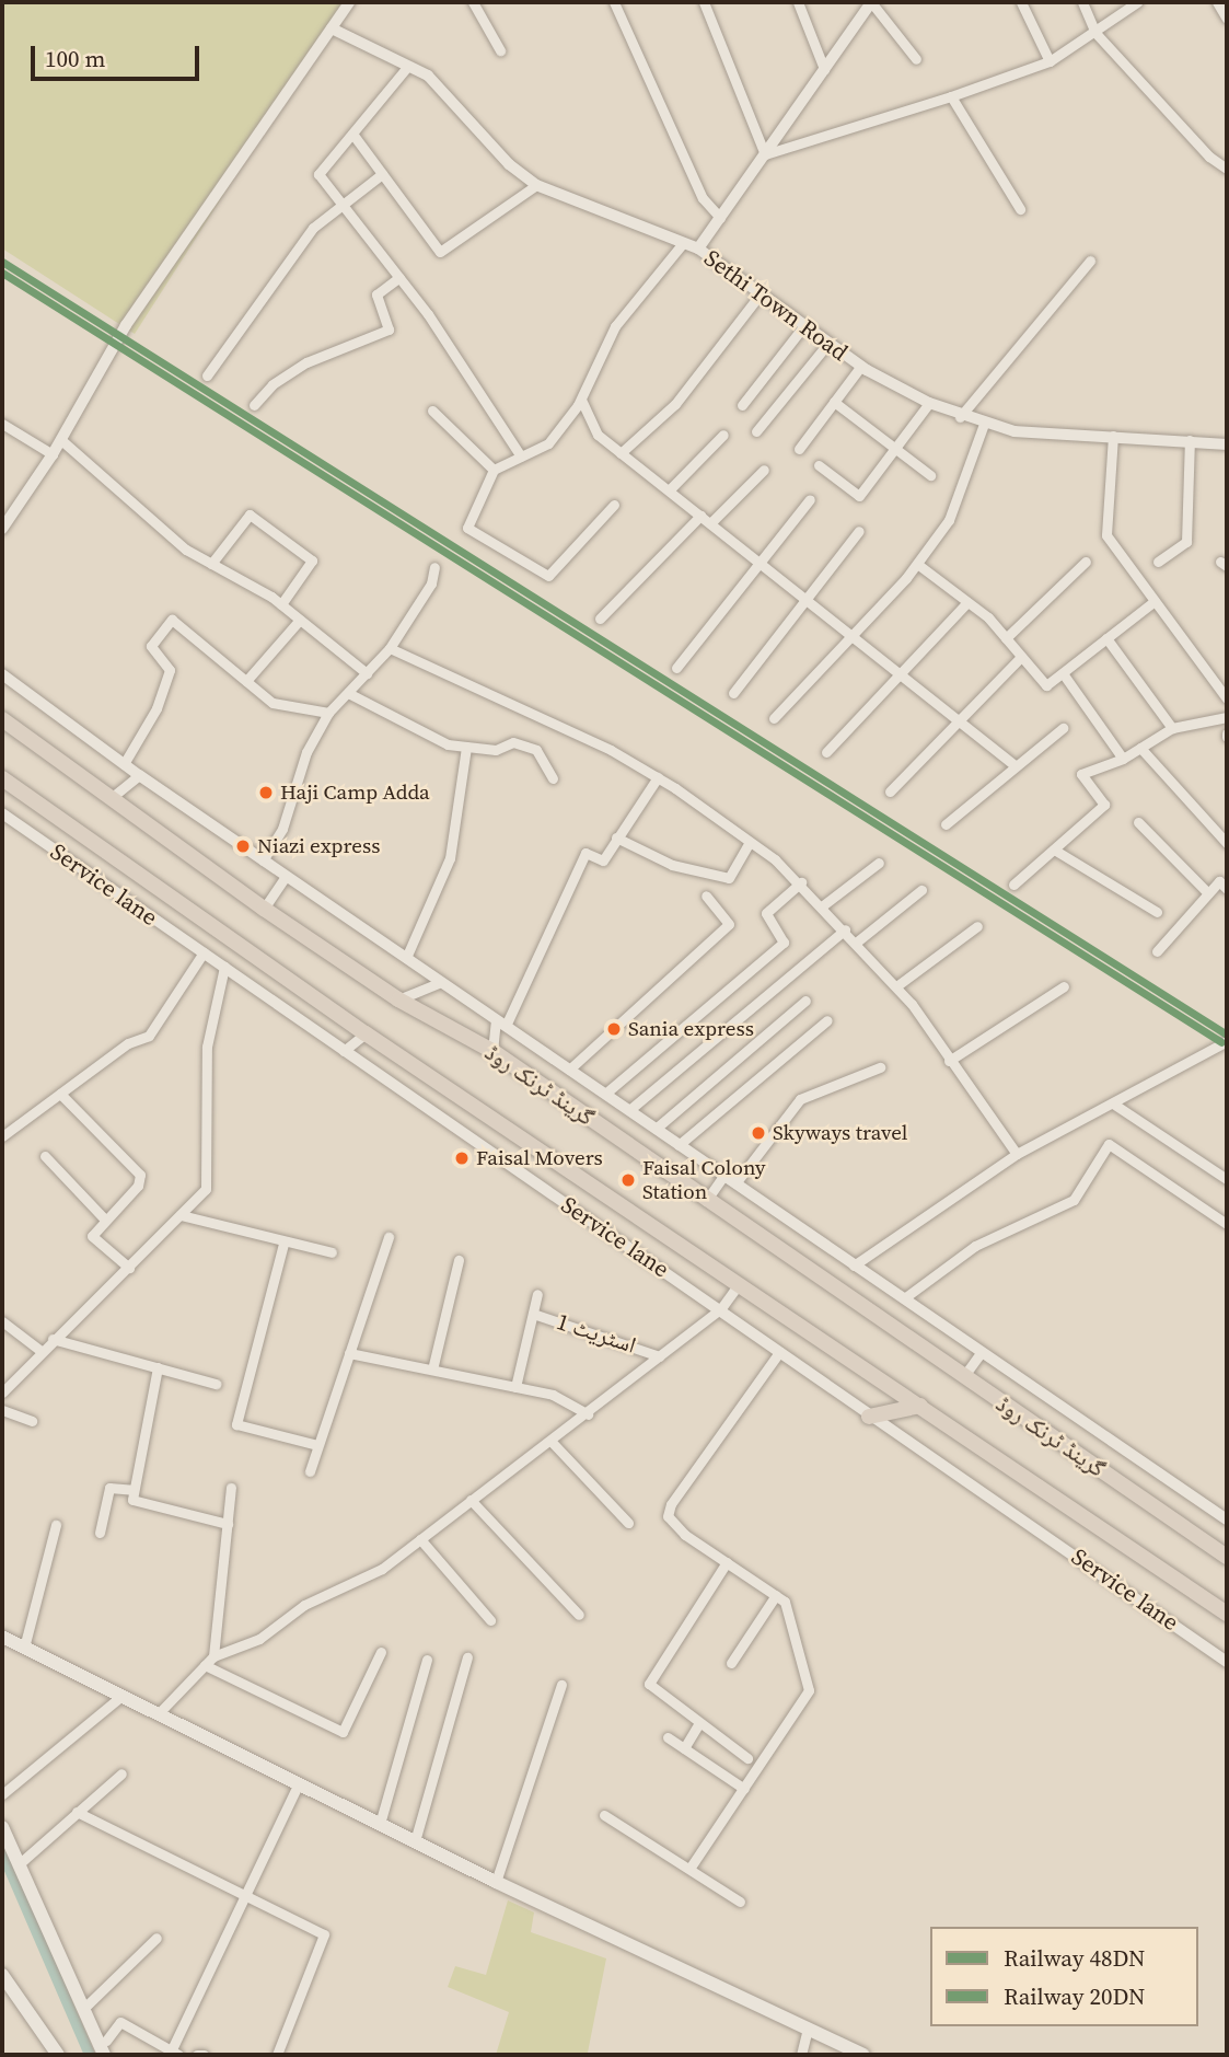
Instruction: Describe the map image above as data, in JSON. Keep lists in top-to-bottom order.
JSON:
{
  "streets": {
    "highway": ["گرینڈ ٹرنک روڈ"],
    "street": ["Sethi Town Road", "Service lane", "اسٹریٹ 1"]
  },
  "places": [
    "Haji Camp Adda",
    "Niazi express",
    "Sania express",
    "Skyways travel",
    "Faisal Movers",
    "Faisal Colony Station"
  ],
  "lines": ["rail line 48DN", "rail line 20DN"],
  "legend": ["Railway 48DN", "Railway 20DN"],
  "scale_bar": "100 m"
}
